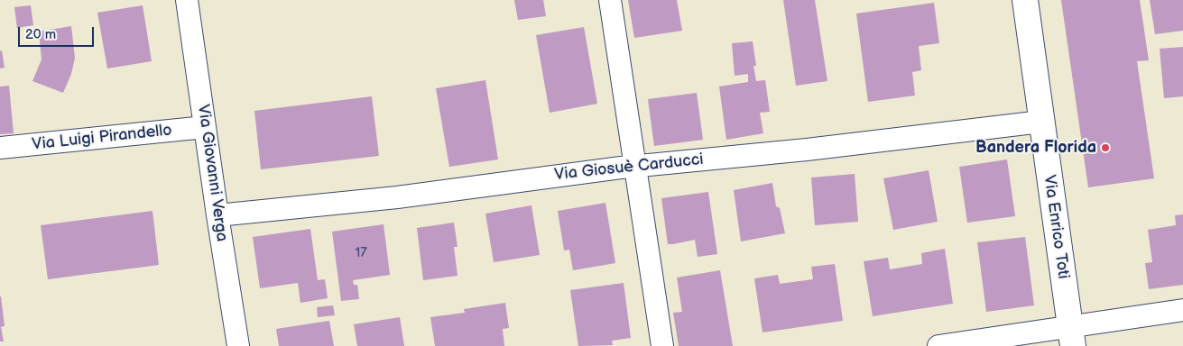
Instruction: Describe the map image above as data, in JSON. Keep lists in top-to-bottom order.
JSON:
{
  "streets": {
    "street": [
      "Via Luigi Pirandello",
      "Via Giosuè Carducci",
      "Via Giovanni Verga",
      "Via Enrico Toti"
    ]
  },
  "crossings": [
    ["Via Luigi Pirandello", "Via Giovanni Verga"],
    ["Via Giosuè Carducci", "Via Giovanni Verga"],
    ["Via Giosuè Carducci", "Via Enrico Toti"]
  ],
  "places": ["Bandera Florida"],
  "house_numbers": ["17"],
  "scale_bar": "20 m"
}
